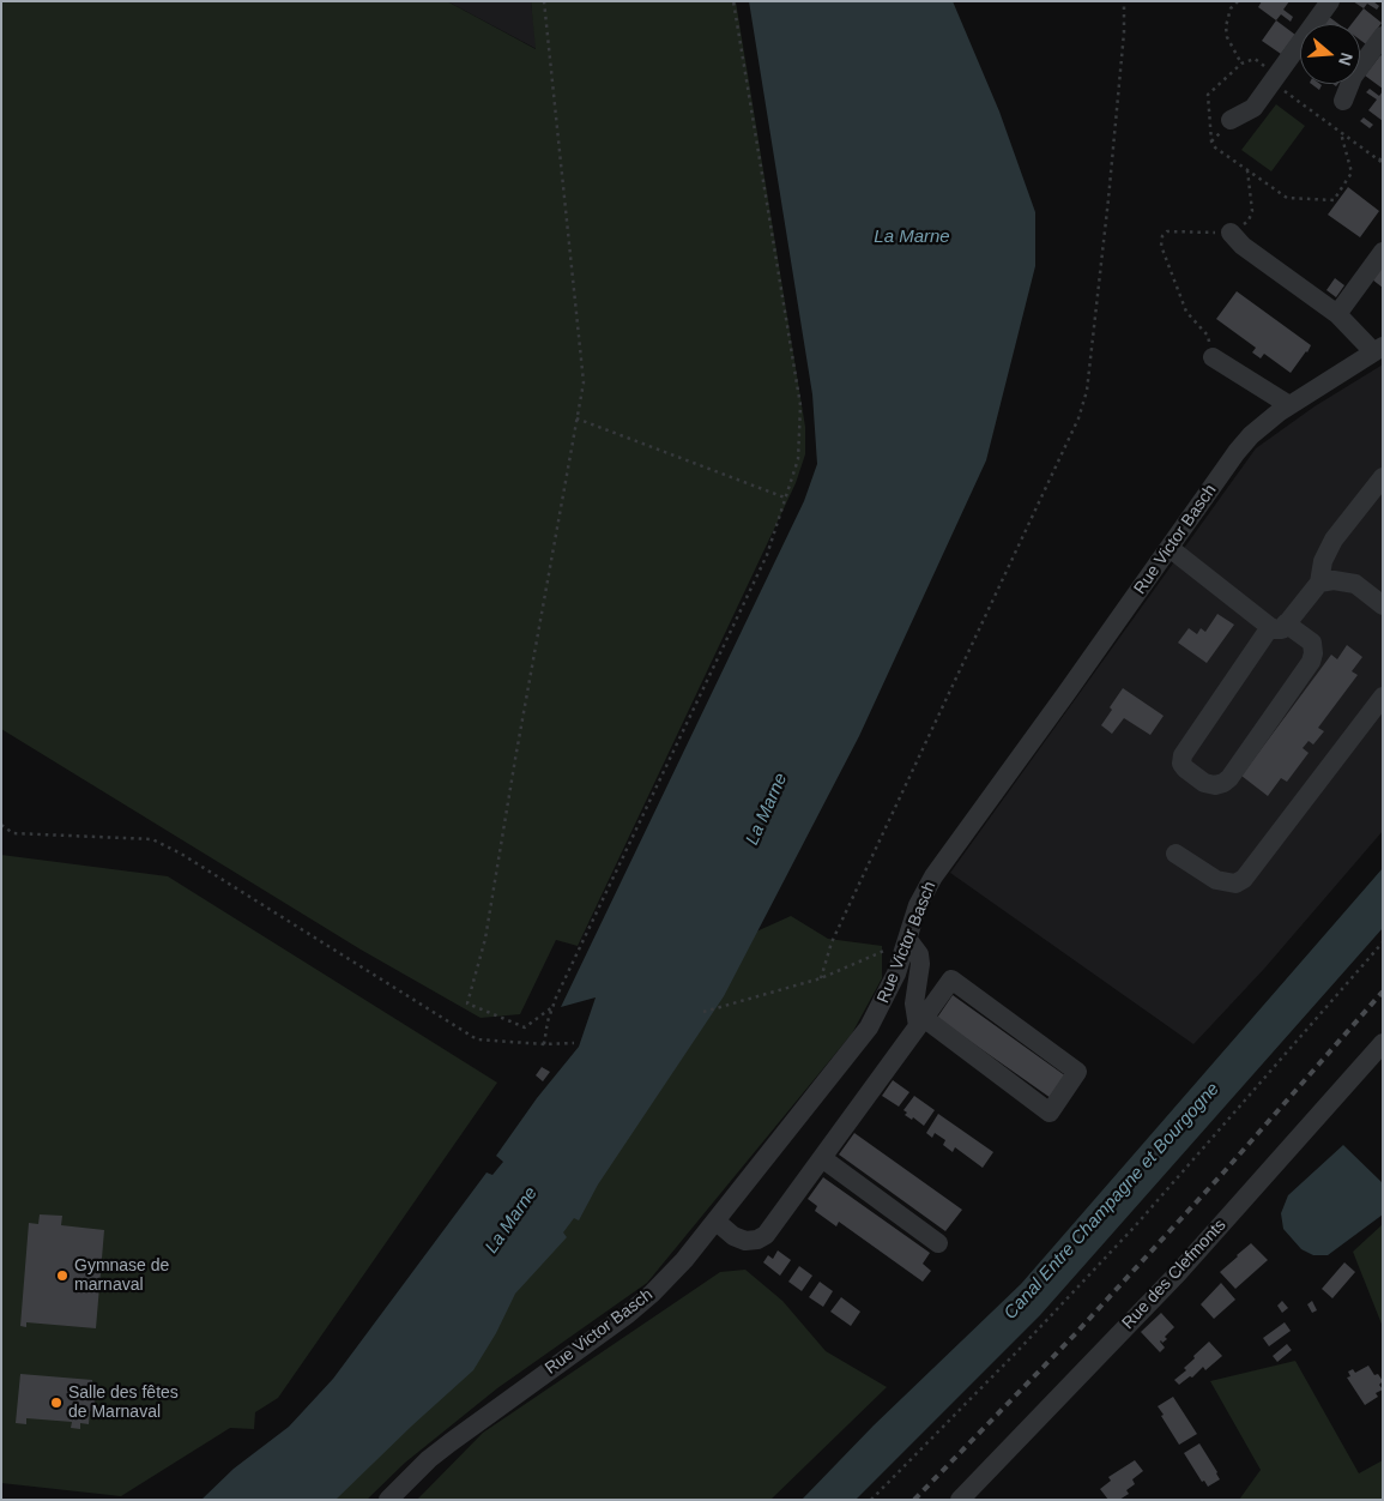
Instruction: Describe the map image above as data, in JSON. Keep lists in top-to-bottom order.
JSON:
{
  "streets": {
    "street": ["Rue Victor Basch", "Rue des Clefmonts"]
  },
  "water": ["La Marne", "Canal Entre Champagne et Bourgogne"],
  "places": ["Gymnase de marnaval", "Salle des fêtes de Marnaval"],
  "north": "right"
}
